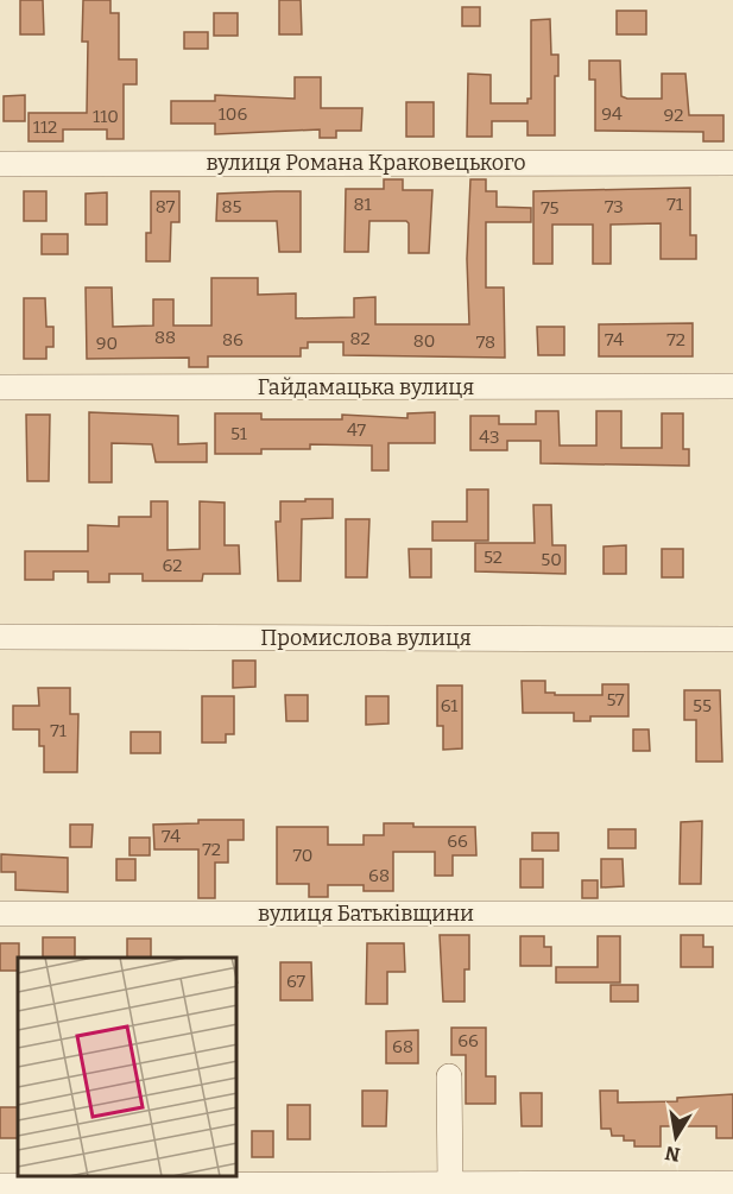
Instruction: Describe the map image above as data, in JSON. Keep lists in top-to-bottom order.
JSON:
{
  "streets": {
    "street": [
      "вулиця Романа Краковецького",
      "Гайдамацька вулиця",
      "Промислова вулиця",
      "вулиця Батьківщини"
    ]
  },
  "house_numbers": [
    "106",
    "94",
    "92",
    "110",
    "112",
    "81",
    "71",
    "87",
    "85",
    "73",
    "75",
    "88",
    "82",
    "86",
    "74",
    "72",
    "80",
    "78",
    "90",
    "47",
    "51",
    "43",
    "52",
    "50",
    "62",
    "57",
    "61",
    "55",
    "71",
    "74",
    "66",
    "72",
    "70",
    "68",
    "67",
    "66",
    "68"
  ],
  "north": "bottom"
}
